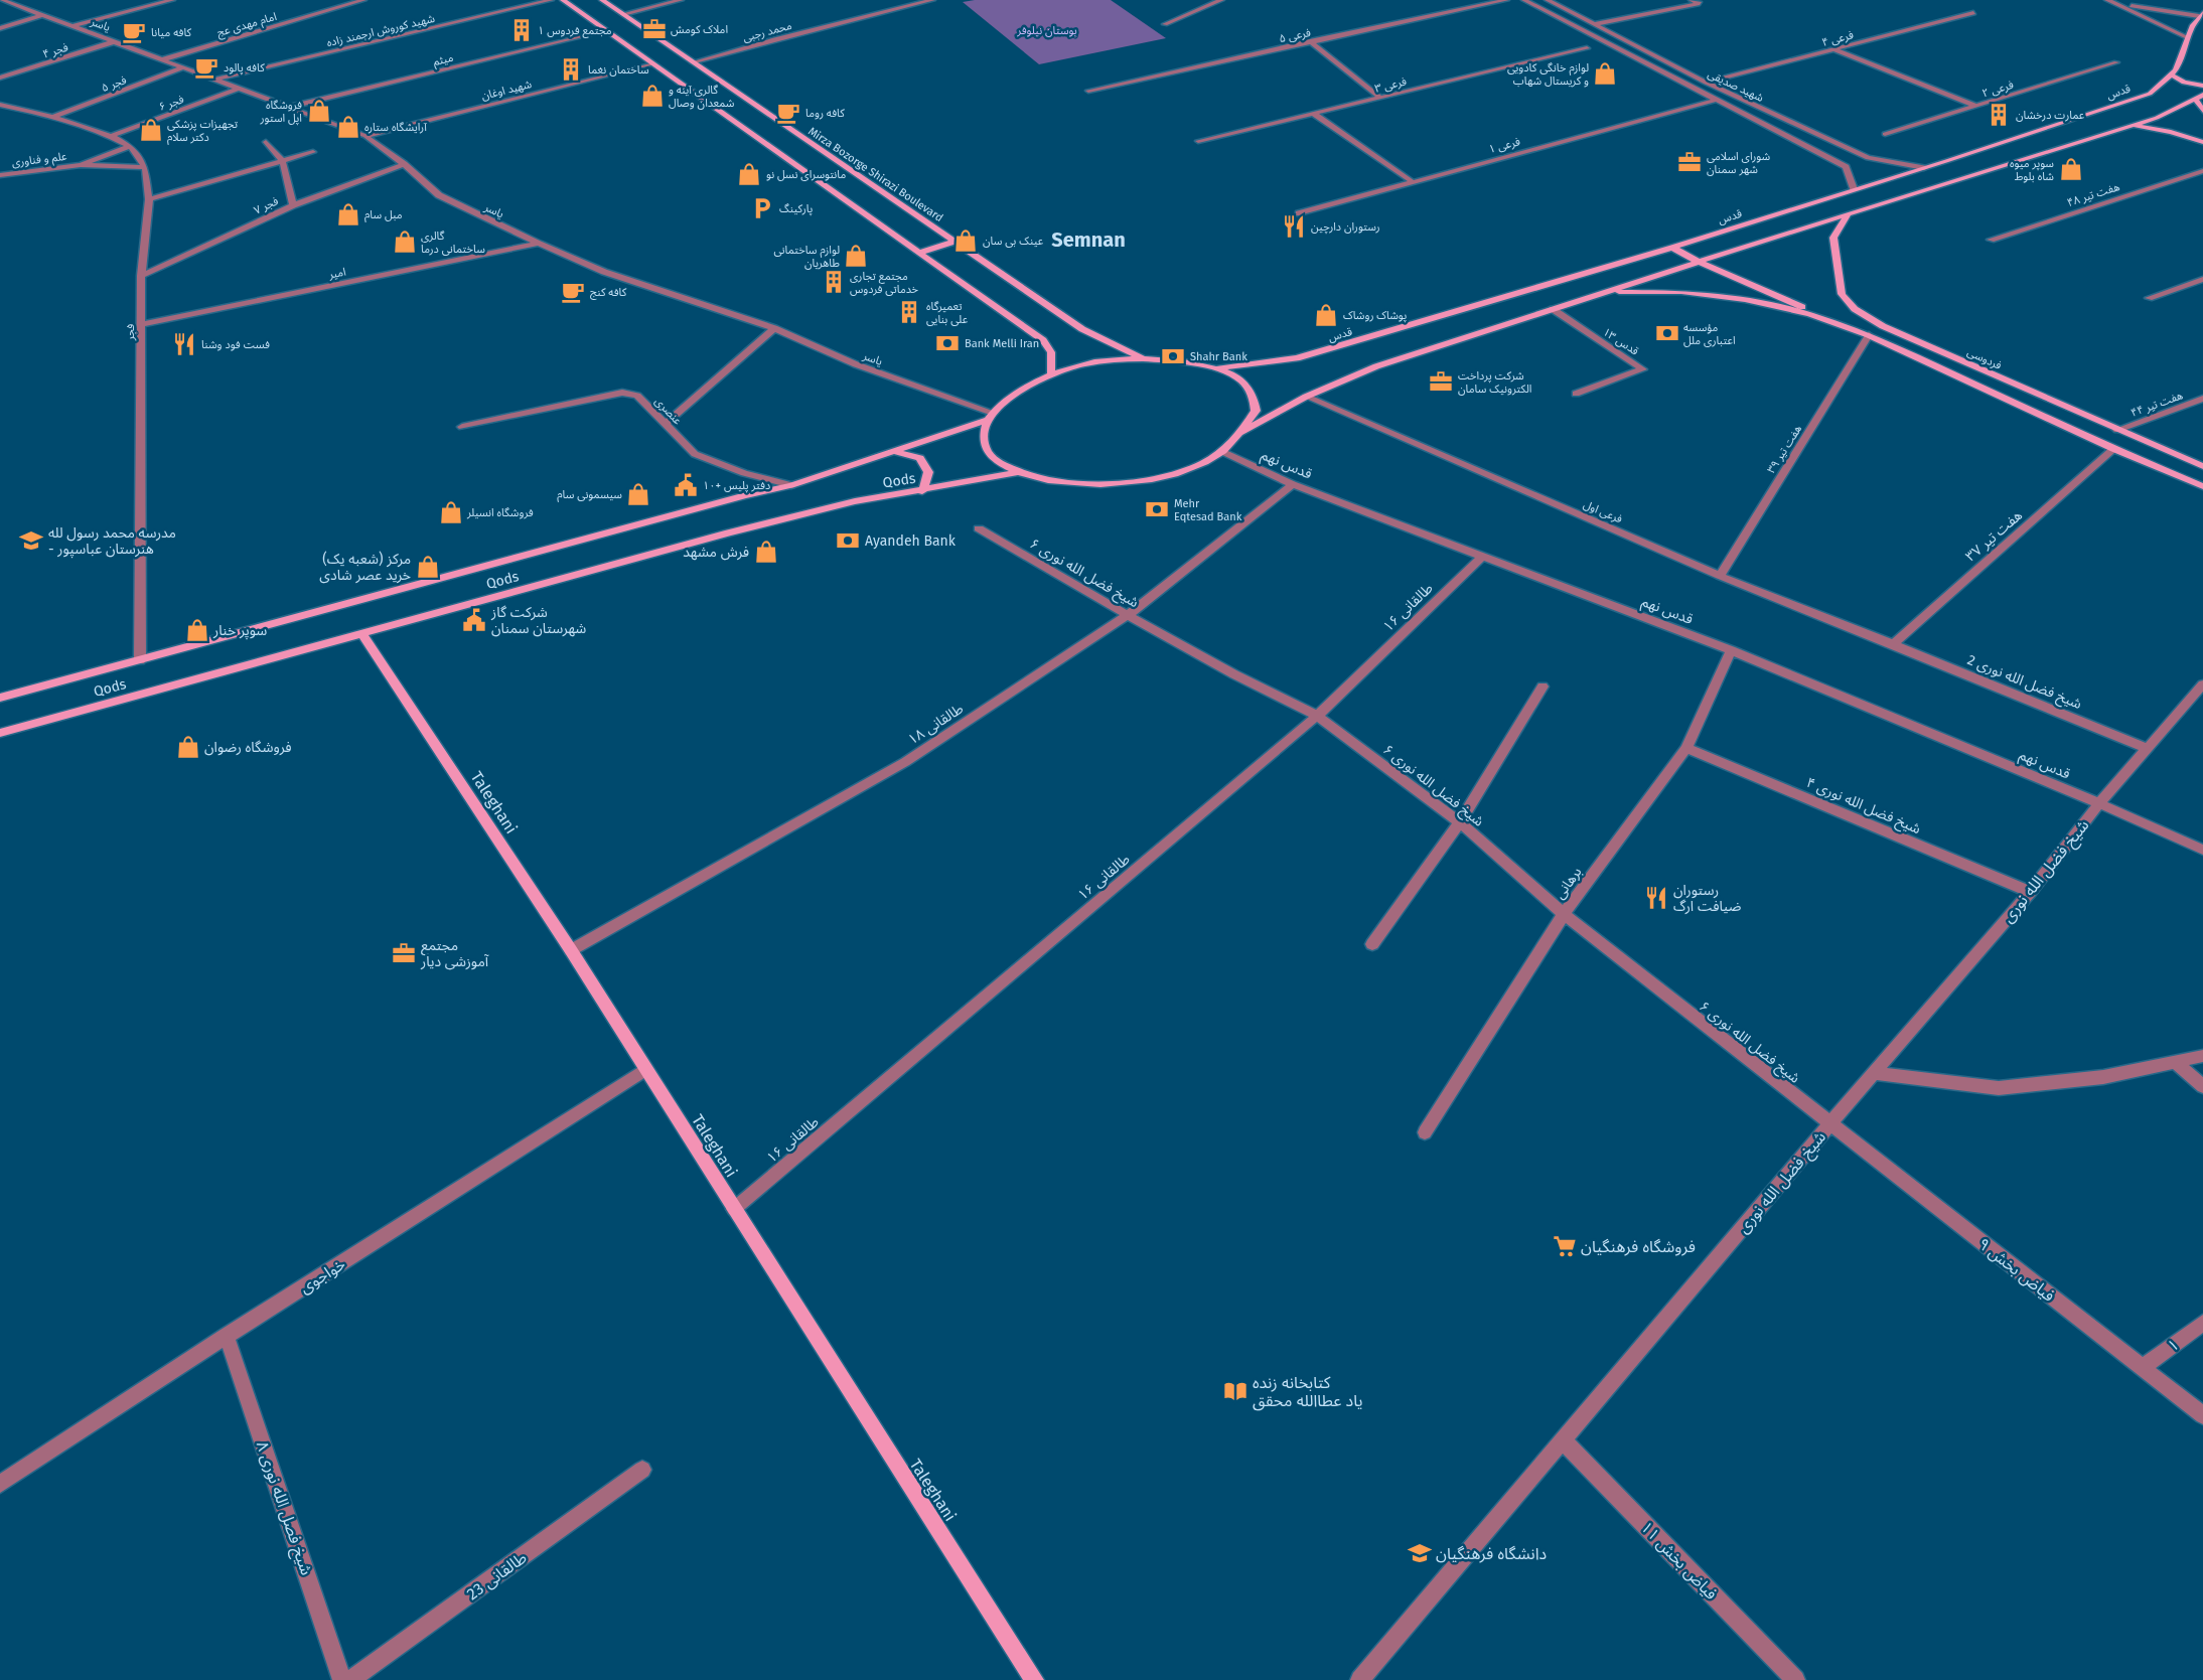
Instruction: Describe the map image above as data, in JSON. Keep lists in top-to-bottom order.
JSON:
{
  "streets": {
    "main road": [
      "قدس",
      "Mirza Bozorge Shirazi Boulevard",
      "فردوسی",
      "Qods",
      "Taleghani"
    ],
    "street": [
      "یاسر",
      "امام مهدی عج",
      "شهید کوروش ارجمند زاده",
      "محمد رجبی",
      "فرعی ۵",
      "فرعی ۴",
      "فجر ۴",
      "میثم",
      "فجر ۵",
      "فرعی ۳",
      "شهید صدیقی",
      "فرعی ۲",
      "شهید اوغان",
      "فجر ۶",
      "فرعی ۱",
      "علم و فناوری",
      "هفت تیر ۴۸",
      "فجر ۷",
      "امیر",
      "فجر",
      "قدس ۱۳",
      "هفت تیر ۴۴",
      "عنصری",
      "هفت تیر ۳۹",
      "قدس نهم",
      "فرعی اول",
      "هفت تیر ۳۷",
      "شیخ فضل الله نوری ۶",
      "طالقانی ۱۶",
      "شیخ فضل الله نوری 2",
      "طالقانی ۱۸",
      "شیخ فضل الله نوری ۴",
      "شیخ فضل الله نوری",
      "برهانی",
      "فیاض بخش ۹",
      "خواجوی",
      "۱",
      "شیخ فصل الله نوری ۸",
      "فیاض بخش ۱۱",
      "طالقانی 23"
    ]
  },
  "crossings": [
    ["یاسر", "امام مهدی عج"],
    ["یاسر", "شهید کوروش ارجمند زاده"],
    ["یاسر", "فجر ۴"],
    ["یاسر", "میثم"],
    ["یاسر", "فجر ۵"],
    ["یاسر", "شهید اوغان"],
    ["یاسر", "فجر ۶"],
    ["یاسر", "فجر ۷"],
    ["یاسر", "امیر"],
    ["یاسر", "Qods"],
    ["محمد رجبی", "Mirza Bozorge Shirazi Boulevard"],
    ["فرعی ۴", "شهید صدیقی"],
    ["فجر ۵", "فجر"],
    ["شهید صدیقی", "قدس"],
    ["شهید صدیقی", "فرعی ۱"],
    ["فجر ۶", "فجر"],
    ["Mirza Bozorge Shirazi Boulevard", "Qods"],
    ["فجر ۷", "فجر"],
    ["امیر", "فجر"],
    ["فجر", "Qods"],
    ["فردوسی", "هفت تیر ۴۴"],
    ["عنصری", "Qods"],
    ["هفت تیر ۳۹", "فرعی اول"],
    ["قدس نهم", "طالقانی ۱۶"],
    ["قدس نهم", "طالقانی ۱۸"],
    ["قدس نهم", "شیخ فضل الله نوری"],
    ["قدس نهم", "برهانی"],
    ["Qods", "Taleghani"],
    ["فرعی اول", "هفت تیر ۳۷"],
    ["فرعی اول", "شیخ فضل الله نوری 2"],
    ["هفت تیر ۳۷", "شیخ فضل الله نوری 2"],
    ["شیخ فضل الله نوری ۶", "طالقانی ۱۶"],
    ["شیخ فضل الله نوری ۶", "طالقانی ۱۸"],
    ["شیخ فضل الله نوری ۶", "شیخ فضل الله نوری"],
    ["شیخ فضل الله نوری ۶", "برهانی"],
    ["شیخ فضل الله نوری ۶", "فیاض بخش ۹"],
    ["طالقانی ۱۶", "Taleghani"],
    ["شیخ فضل الله نوری 2", "شیخ فضل الله نوری"],
    ["طالقانی ۱۸", "Taleghani"],
    ["Taleghani", "خواجوی"],
    ["شیخ فضل الله نوری ۴", "شیخ فضل الله نوری"],
    ["شیخ فضل الله نوری ۴", "برهانی"],
    ["شیخ فضل الله نوری", "فیاض بخش ۹"],
    ["شیخ فضل الله نوری", "فیاض بخش ۱۱"],
    ["فیاض بخش ۹", "۱"],
    ["خواجوی", "شیخ فصل الله نوری ۸"]
  ],
  "districts": ["Semnan"],
  "parks": ["بوستان نیلوفر"],
  "places": {
    "office": [
      "املاک کومش",
      "شورای اسلامی شهر سمنان",
      "شرکت پرداخت الکترونیک سامان",
      "مجتمع آموزشی دیار"
    ],
    "building": [
      "مجتمع فردوس ۱",
      "ساختمان نغما",
      "عمارت درخشان",
      "مجتمع تجاری خدماتی فردوس",
      "تعمیرگاه علی بنایی"
    ],
    "cafe": [
      "کافه میانا",
      "کافه پالود",
      "کافه روما",
      "کافه کنج"
    ],
    "shop": [
      "لوازم خانگی کادویی و کریستال شهاب",
      "گالری آینه و شمعدان وصال",
      "فروشگاه اپل استور",
      "آرایشگاه ستاره",
      "تجهیزات پزشکی دکتر سلام",
      "سوپر میوه شاه بلوط",
      "مانتوسرای نسل نو",
      "مبل سام",
      "عینک بی سان",
      "گالری ساختمانی درما",
      "لوازم ساختمانی طاهریان",
      "پوشاک روشاک",
      "سیسمونی سام",
      "فروشگاه انسیلر",
      "فرش مشهد",
      "(شعبه یک) مرکز خرید عصر شادی",
      "سوپر خنار",
      "فروشگاه رضوان"
    ],
    "parking": ["پارکینگ"],
    "restaurant": ["رستوران دارچین", "فست فود وشنا", "رستوران ضیافت ارگ"],
    "bank": [
      "مؤسسه اعتباری ملل",
      "Bank Melli Iran",
      "Shahr Bank",
      "Mehr Eqtesad Bank",
      "Ayandeh Bank"
    ],
    "public building": ["دفتر پلیس +۱۰", "شرکت گاز شهرستان سمنان"],
    "school or university": ["مدرسه محمد رسول لله - هنرستان عباسپور", "دانشگاه فرهنگیان"],
    "supermarket": ["فروشگاه فرهنگیان"],
    "library": ["کتابخانه زنده یاد عطاالله محقق"]
  }
}
